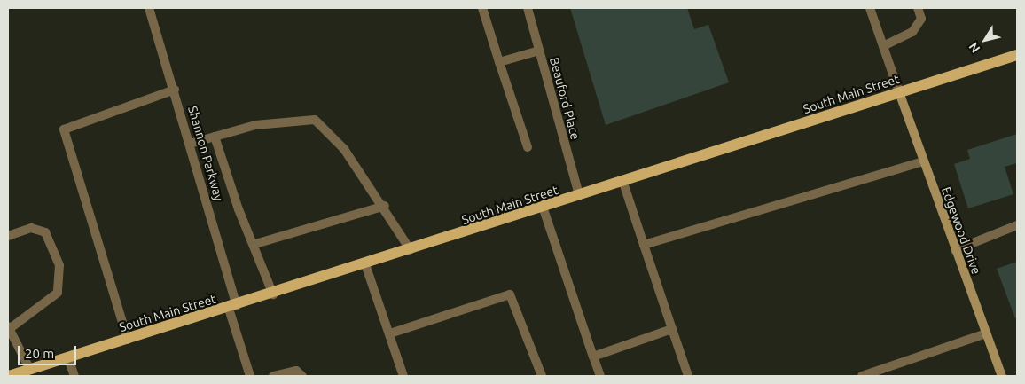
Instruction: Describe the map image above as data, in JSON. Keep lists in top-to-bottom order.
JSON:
{
  "streets": {
    "main road": ["South Main Street"],
    "street": ["Beauford Place", "Shannon Parkway", "Edgewood Drive"]
  },
  "crossings": [
    ["South Main Street", "Beauford Place"],
    ["South Main Street", "Shannon Parkway"],
    ["South Main Street", "Edgewood Drive"]
  ],
  "scale_bar": "20 m",
  "north": "bottom left"
}
